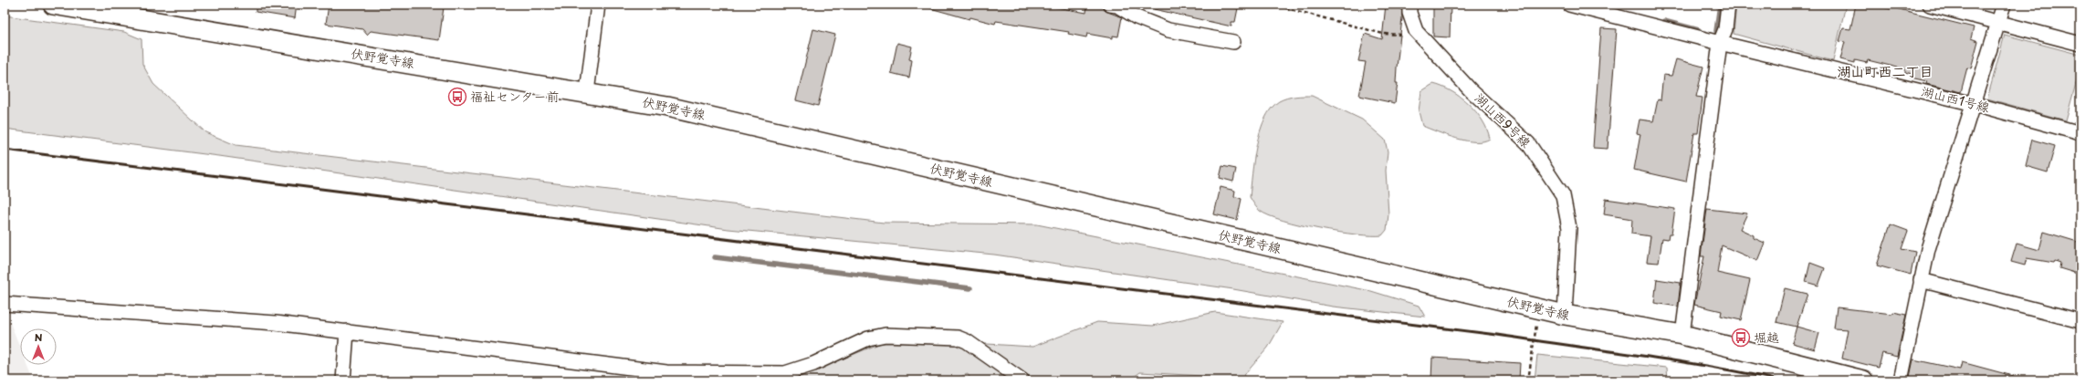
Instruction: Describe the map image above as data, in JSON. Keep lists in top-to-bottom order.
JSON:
{
  "streets": {
    "main road": ["伏野覚寺線"],
    "street": ["湖山西1号線", "湖山西9号線"]
  },
  "crossings": [
    ["伏野覚寺線", "湖山西9号線"]
  ],
  "districts": ["湖山町西二丁目"],
  "places": {
    "bus stop": ["福祉センター前", "堀越"]
  },
  "north": "top"
}
